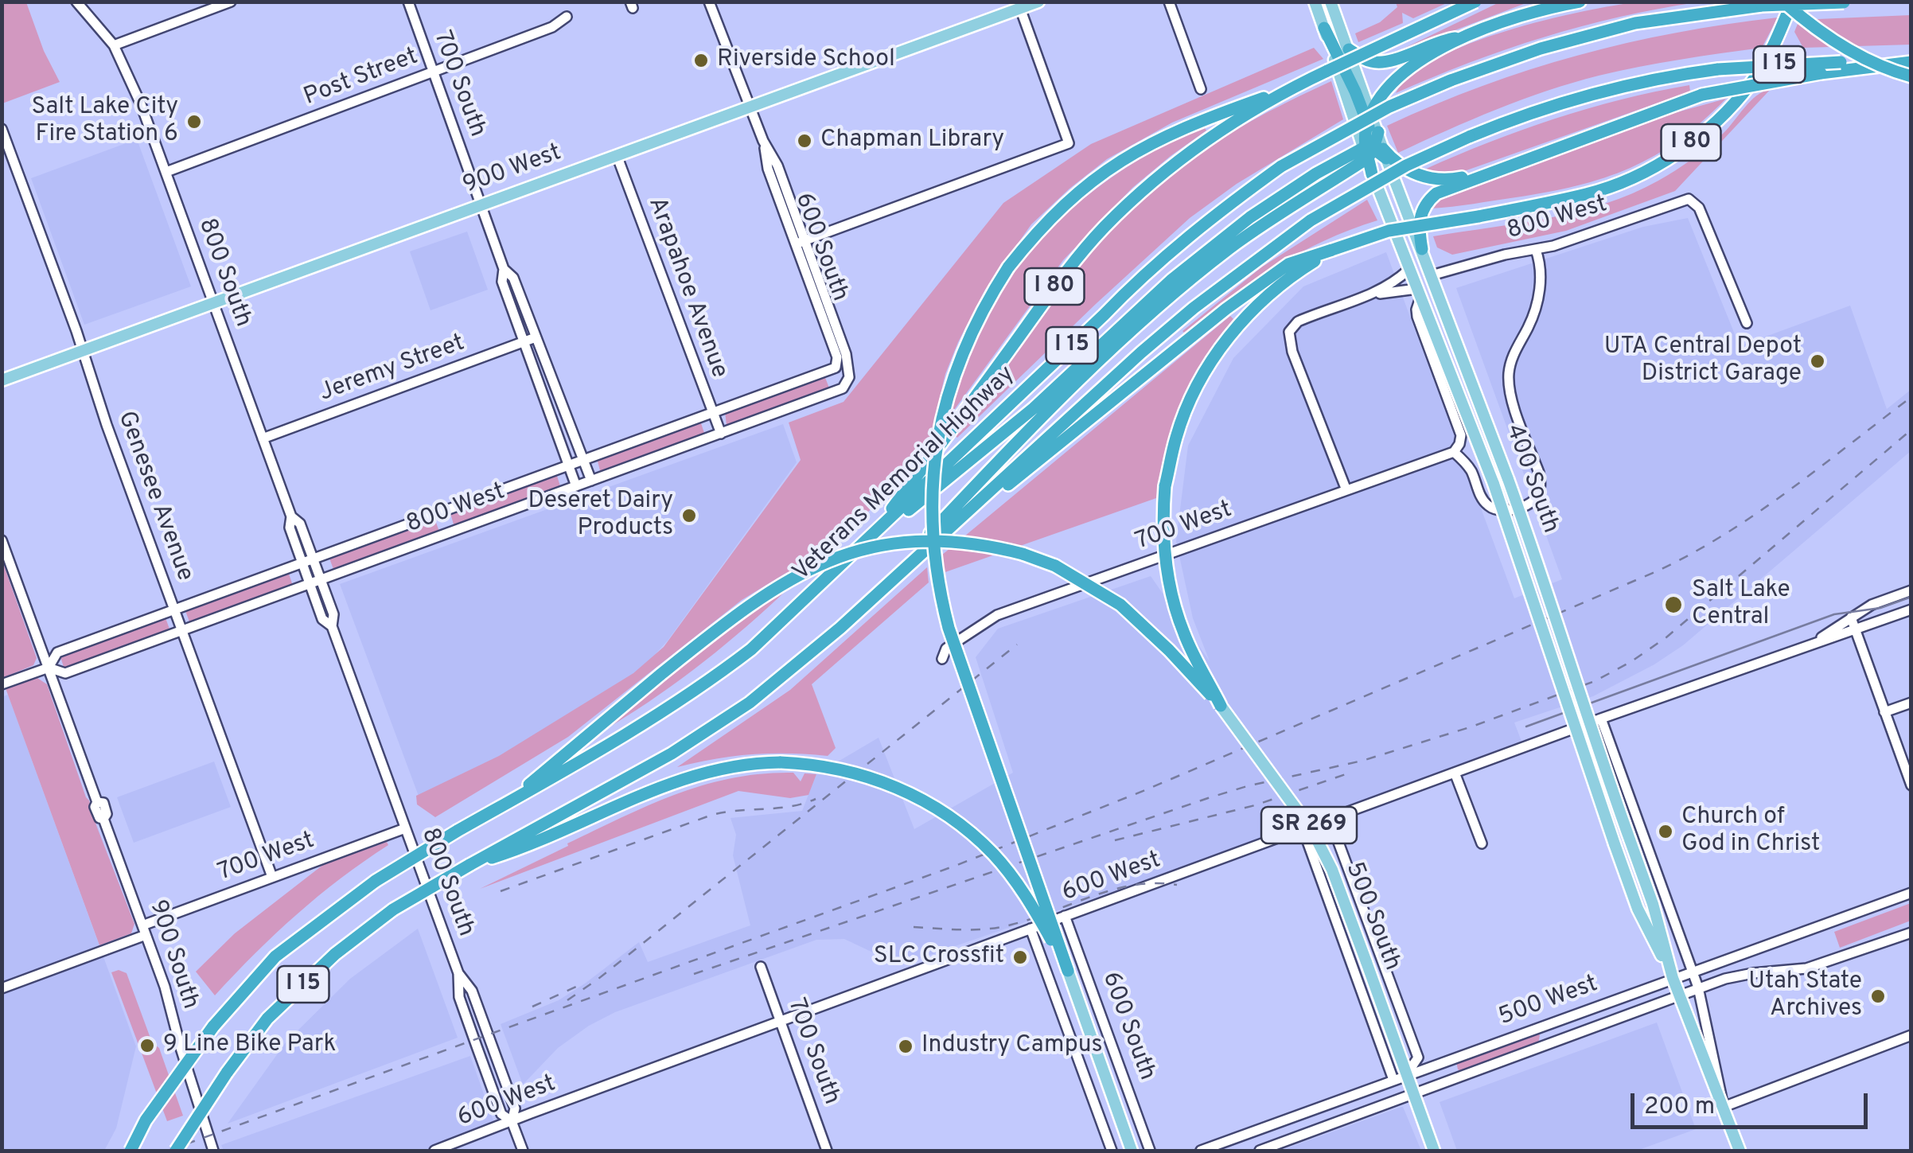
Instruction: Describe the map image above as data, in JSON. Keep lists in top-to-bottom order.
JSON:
{
  "streets": {
    "highway": ["I 15", "I 80", "Veterans Memorial Highway"],
    "main road": [
      "900 West",
      "600 South",
      "400 South",
      "SR 269",
      "500 South"
    ],
    "street": [
      "Post Street",
      "700 South",
      "800 West",
      "800 South",
      "Arapahoe Avenue",
      "Jeremy Street",
      "Genesee Avenue",
      "700 West",
      "600 West",
      "900 South",
      "500 West"
    ]
  },
  "crossings": [
    ["I 15", "I 80"],
    ["Post Street", "700 South"],
    ["Post Street", "800 South"],
    ["700 South", "900 West"],
    ["700 South", "800 West"],
    ["700 South", "Jeremy Street"],
    ["700 South", "600 West"],
    ["I 80", "Veterans Memorial Highway"],
    ["900 West", "600 South"],
    ["900 West", "800 South"],
    ["900 West", "Arapahoe Avenue"],
    ["900 West", "Genesee Avenue"],
    ["800 West", "600 South"],
    ["800 West", "800 South"],
    ["800 West", "Arapahoe Avenue"],
    ["800 West", "400 South"],
    ["800 West", "Genesee Avenue"],
    ["800 West", "900 South"],
    ["600 South", "600 West"],
    ["800 South", "Jeremy Street"],
    ["800 South", "700 West"],
    ["800 South", "600 West"],
    ["400 South", "700 West"],
    ["400 South", "600 West"],
    ["400 South", "500 West"],
    ["Genesee Avenue", "700 West"],
    ["700 West", "900 South"],
    ["600 West", "500 South"],
    ["500 South", "500 West"]
  ],
  "places": [
    "Riverside School",
    "Salt Lake City Fire Station 6",
    "Chapman Library",
    "UTA Central Depot District Garage",
    "Deseret Dairy Products",
    "Salt Lake Central",
    "Church of God in Christ",
    "SLC Crossfit",
    "Utah State Archives",
    "9 Line Bike Park",
    "Industry Campus"
  ],
  "scale_bar": "200 m"
}
